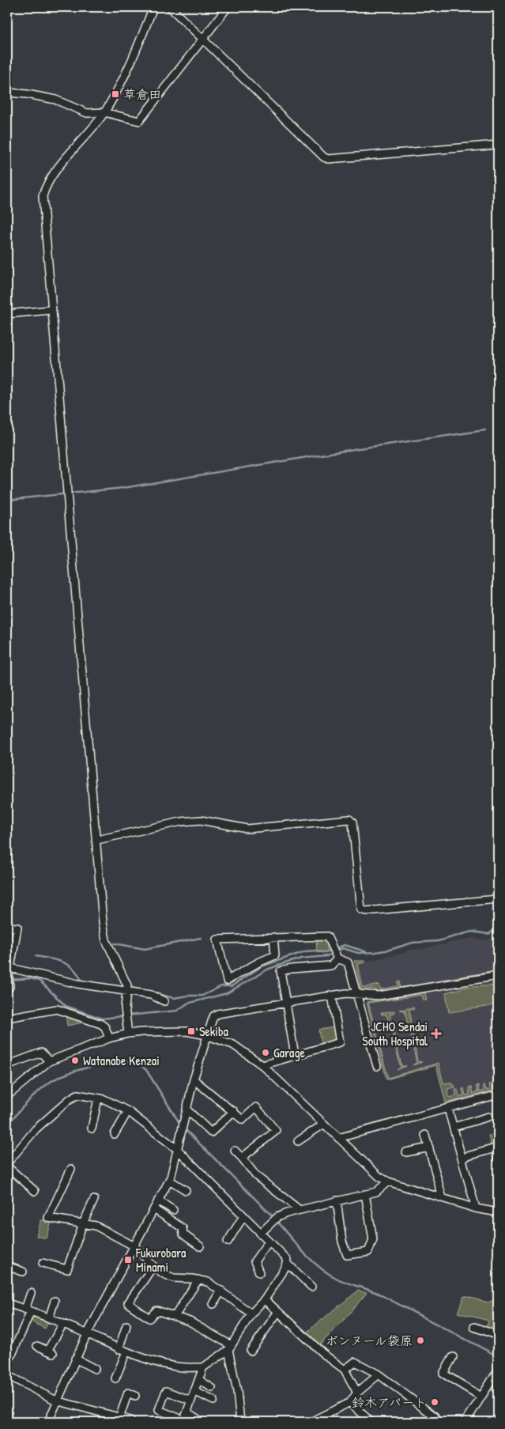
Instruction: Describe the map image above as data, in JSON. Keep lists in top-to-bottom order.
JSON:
{
  "places": {
    "transit": ["草倉田", "Sekiba", "Fukurobara Minami"],
    "health": ["JCHO Sendai South Hospital"],
    "other": [
      "Garage",
      "Watanabe Kenzai",
      "ボンヌール袋原",
      "鈴木アパート"
    ]
  }
}
